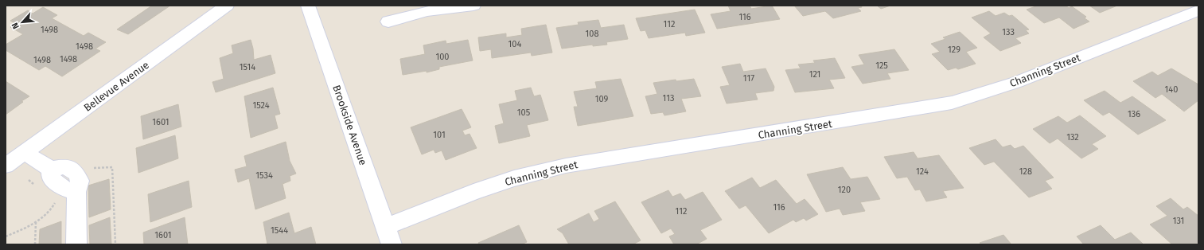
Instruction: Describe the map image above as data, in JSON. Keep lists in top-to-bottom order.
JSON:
{
  "streets": {
    "street": ["Channing Street", "Bellevue Avenue", "Brookside Avenue"]
  },
  "crossings": [
    ["Channing Street", "Brookside Avenue"]
  ],
  "house_numbers": [
    "116",
    "112",
    "1498",
    "133",
    "108",
    "104",
    "1498",
    "129",
    "100",
    "1498",
    "1498",
    "125",
    "1514",
    "121",
    "117",
    "140",
    "113",
    "109",
    "1524",
    "105",
    "136",
    "1601",
    "101",
    "132",
    "124",
    "128",
    "1534",
    "120",
    "116",
    "112",
    "131",
    "1544",
    "1601"
  ],
  "north": "bottom left"
}
